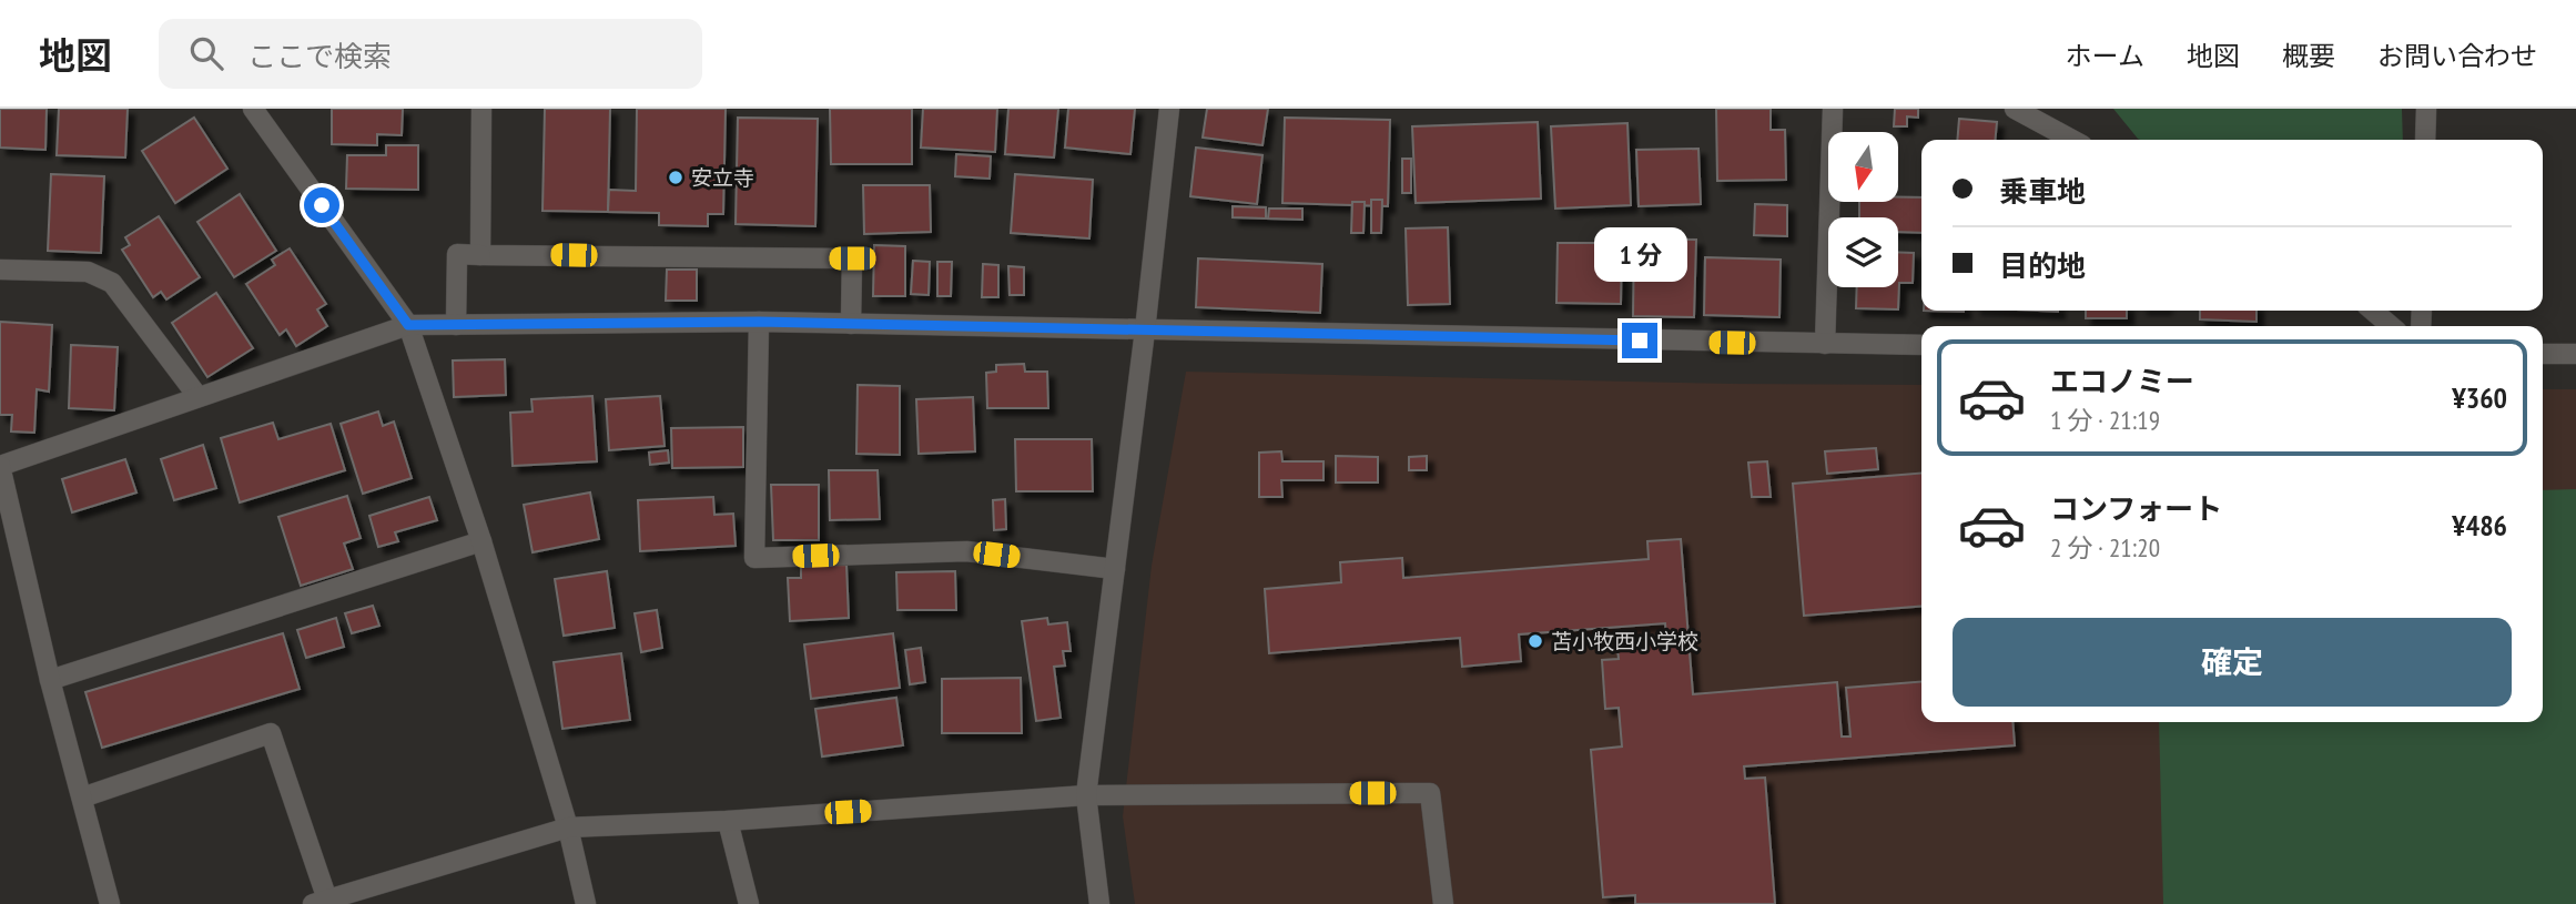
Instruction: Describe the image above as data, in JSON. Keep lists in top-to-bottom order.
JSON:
{
  "places": ["安立寺", "苫小牧西小学校"],
  "north": "bottom",
  "page": {
    "header": "地図",
    "search": "ここで検索",
    "nav": [
      "ホーム",
      "地図",
      "概要",
      "お問い合わせ"
    ],
    "banner": ["乗車地", "目的地"],
    "bubble": "1 分",
    "list": [
      {
        "name": "エコノミー",
        "note": "1 分 · 21:19",
        "value": "¥360"
      },
      {
        "name": "コンフォート",
        "note": "2 分 · 21:20",
        "value": "¥486"
      }
    ],
    "buttons": "確定"
  }
}
